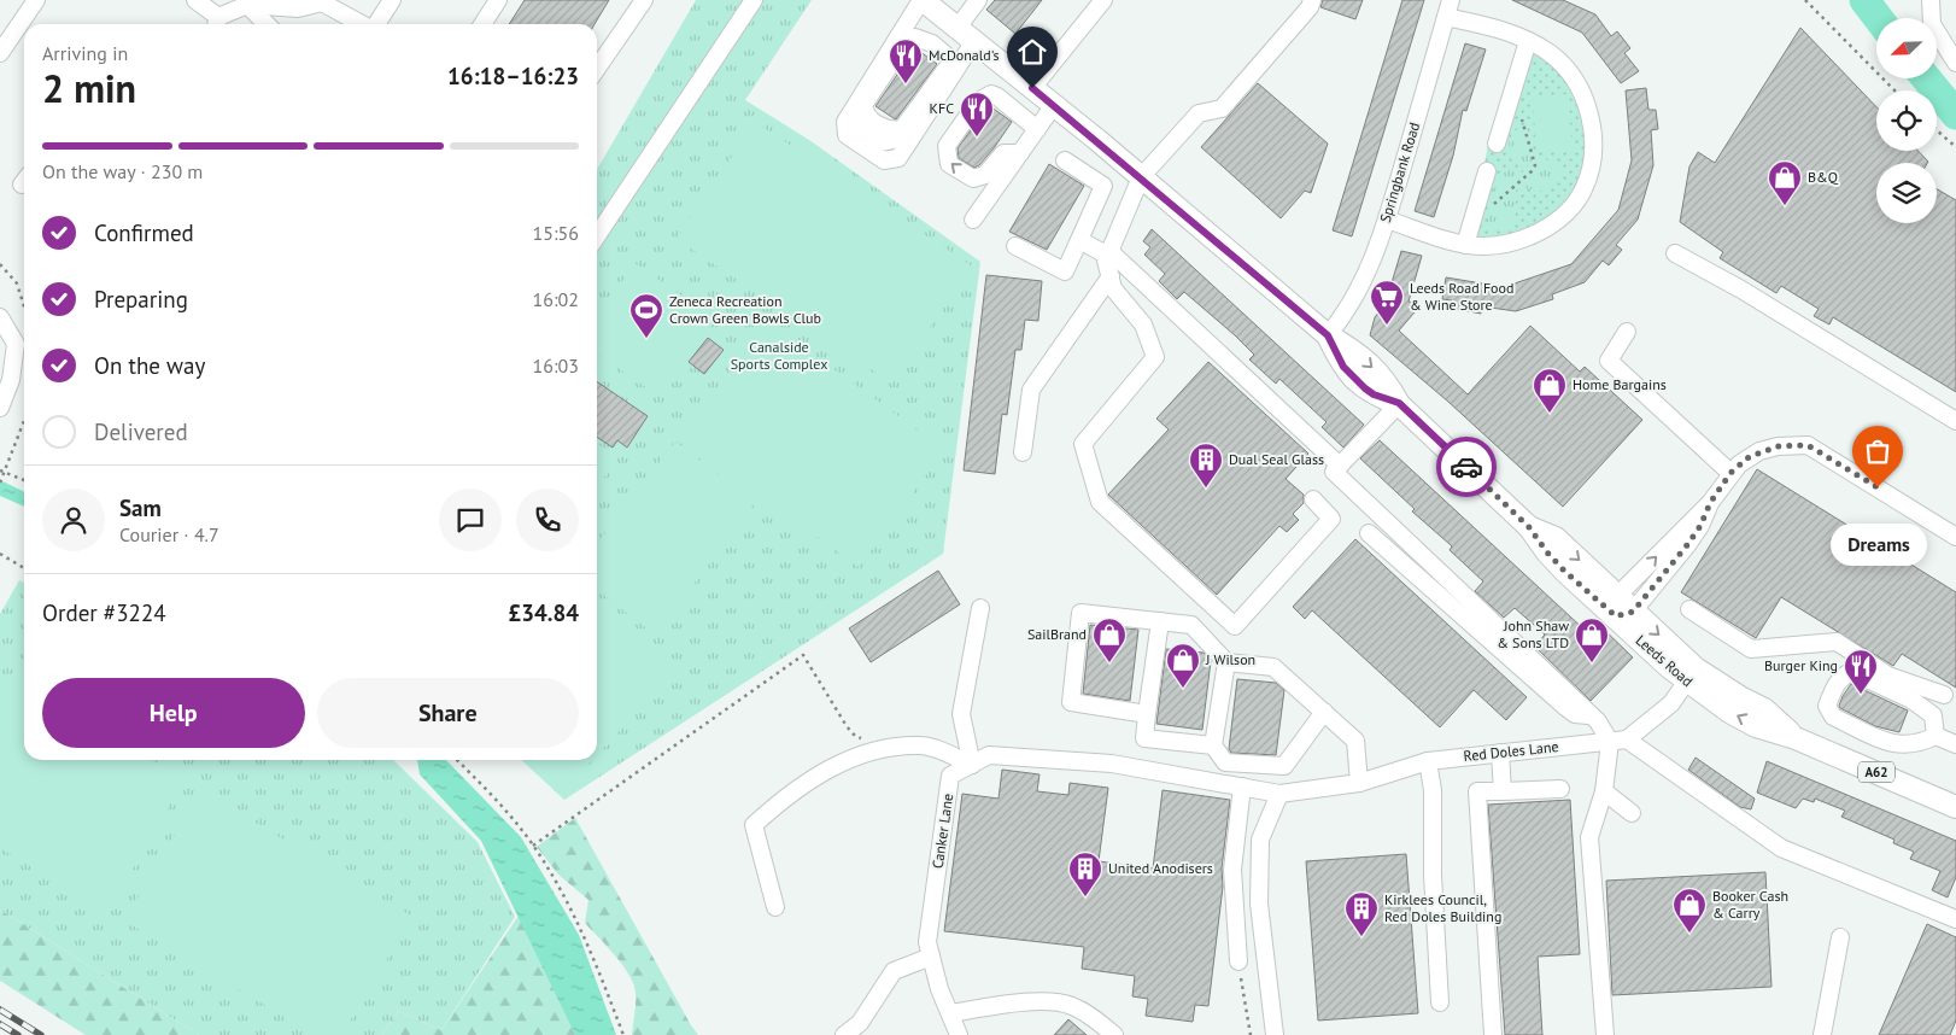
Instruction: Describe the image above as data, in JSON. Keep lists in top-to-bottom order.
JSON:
{
  "streets": {
    "main road": ["Leeds Road", "A62"],
    "street": ["Springbank Road", "Red Doles Lane", "Canker Lane"]
  },
  "crossings": [
    ["Springbank Road", "Leeds Road"],
    ["Red Doles Lane", "Canker Lane"]
  ],
  "parks": ["Canalside Sports Complex"],
  "places": {
    "restaurant": ["McDonald's", "KFC", "Burger King"],
    "shop": [
      "B&Q",
      "Home Bargains",
      "SailBrand",
      "John Shaw & Sons LTD",
      "J Wilson",
      "Booker Cash & Carry"
    ],
    "supermarket": ["Leeds Road Food & Wine Store"],
    "sports": ["Zeneca Recreation Crown Green Bowls Club"],
    "other": ["Dreams"],
    "building": ["Dual Seal Glass", "United Anodisers", "Kirklees Council, Red Doles Building"]
  },
  "north": "bottom left",
  "page": {
    "heading": ["2 min", "Arriving in", "16:18–16:23"],
    "panel": [
      "Sam",
      "Courier · 4.7",
      "Order #3224",
      "£34.84"
    ],
    "bar": "On the way · 230 m",
    "list": [
      ["Confirmed", "15:56"],
      ["Preparing", "16:02"],
      ["On the way", "16:03"],
      "Delivered"
    ],
    "bubble": "Dreams",
    "buttons": ["Help", "Share"]
  }
}
